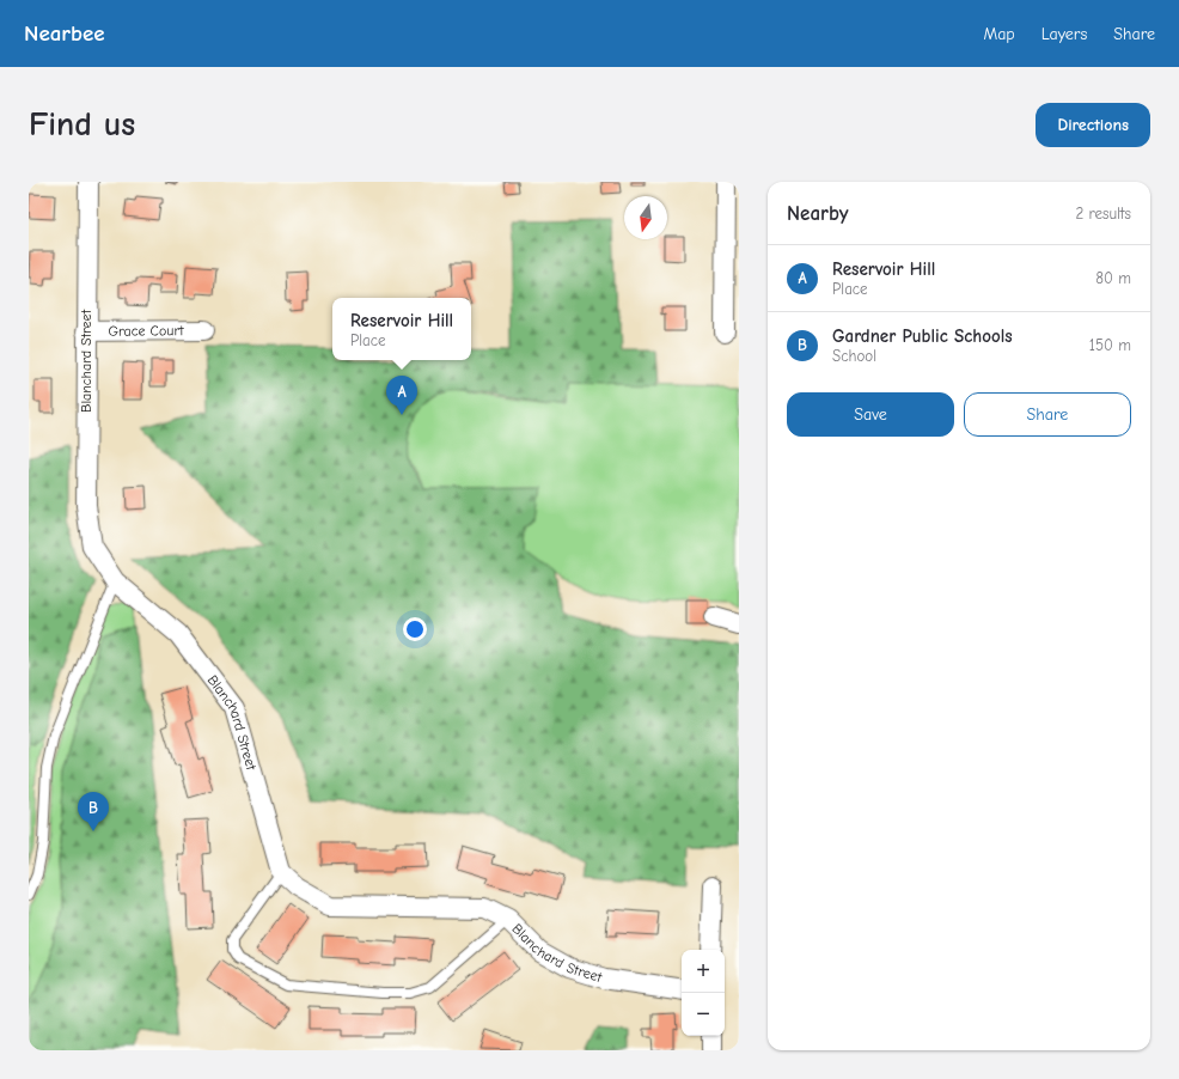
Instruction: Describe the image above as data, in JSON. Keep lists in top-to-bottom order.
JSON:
{
  "streets": {
    "street": ["Grace Court", "Blanchard Street"]
  },
  "crossings": [
    ["Grace Court", "Blanchard Street"]
  ],
  "north": "bottom",
  "page": {
    "header": "Nearbee",
    "nav": ["Map", "Layers", "Share"],
    "buttons": [
      "Directions",
      ["Save", "Share"]
    ],
    "title": "Find us",
    "heading": ["Nearby", "2 results"],
    "list": [
      {
        "mark": "A",
        "name": "Reservoir Hill",
        "note": "Place",
        "value": "80 m"
      },
      {
        "mark": "B",
        "name": "Gardner Public Schools",
        "note": "School",
        "value": "150 m"
      }
    ],
    "popup": ["Reservoir Hill", "Place"],
    "pins": ["A", "B"],
    "map_buttons": ["+", "−"]
  }
}
